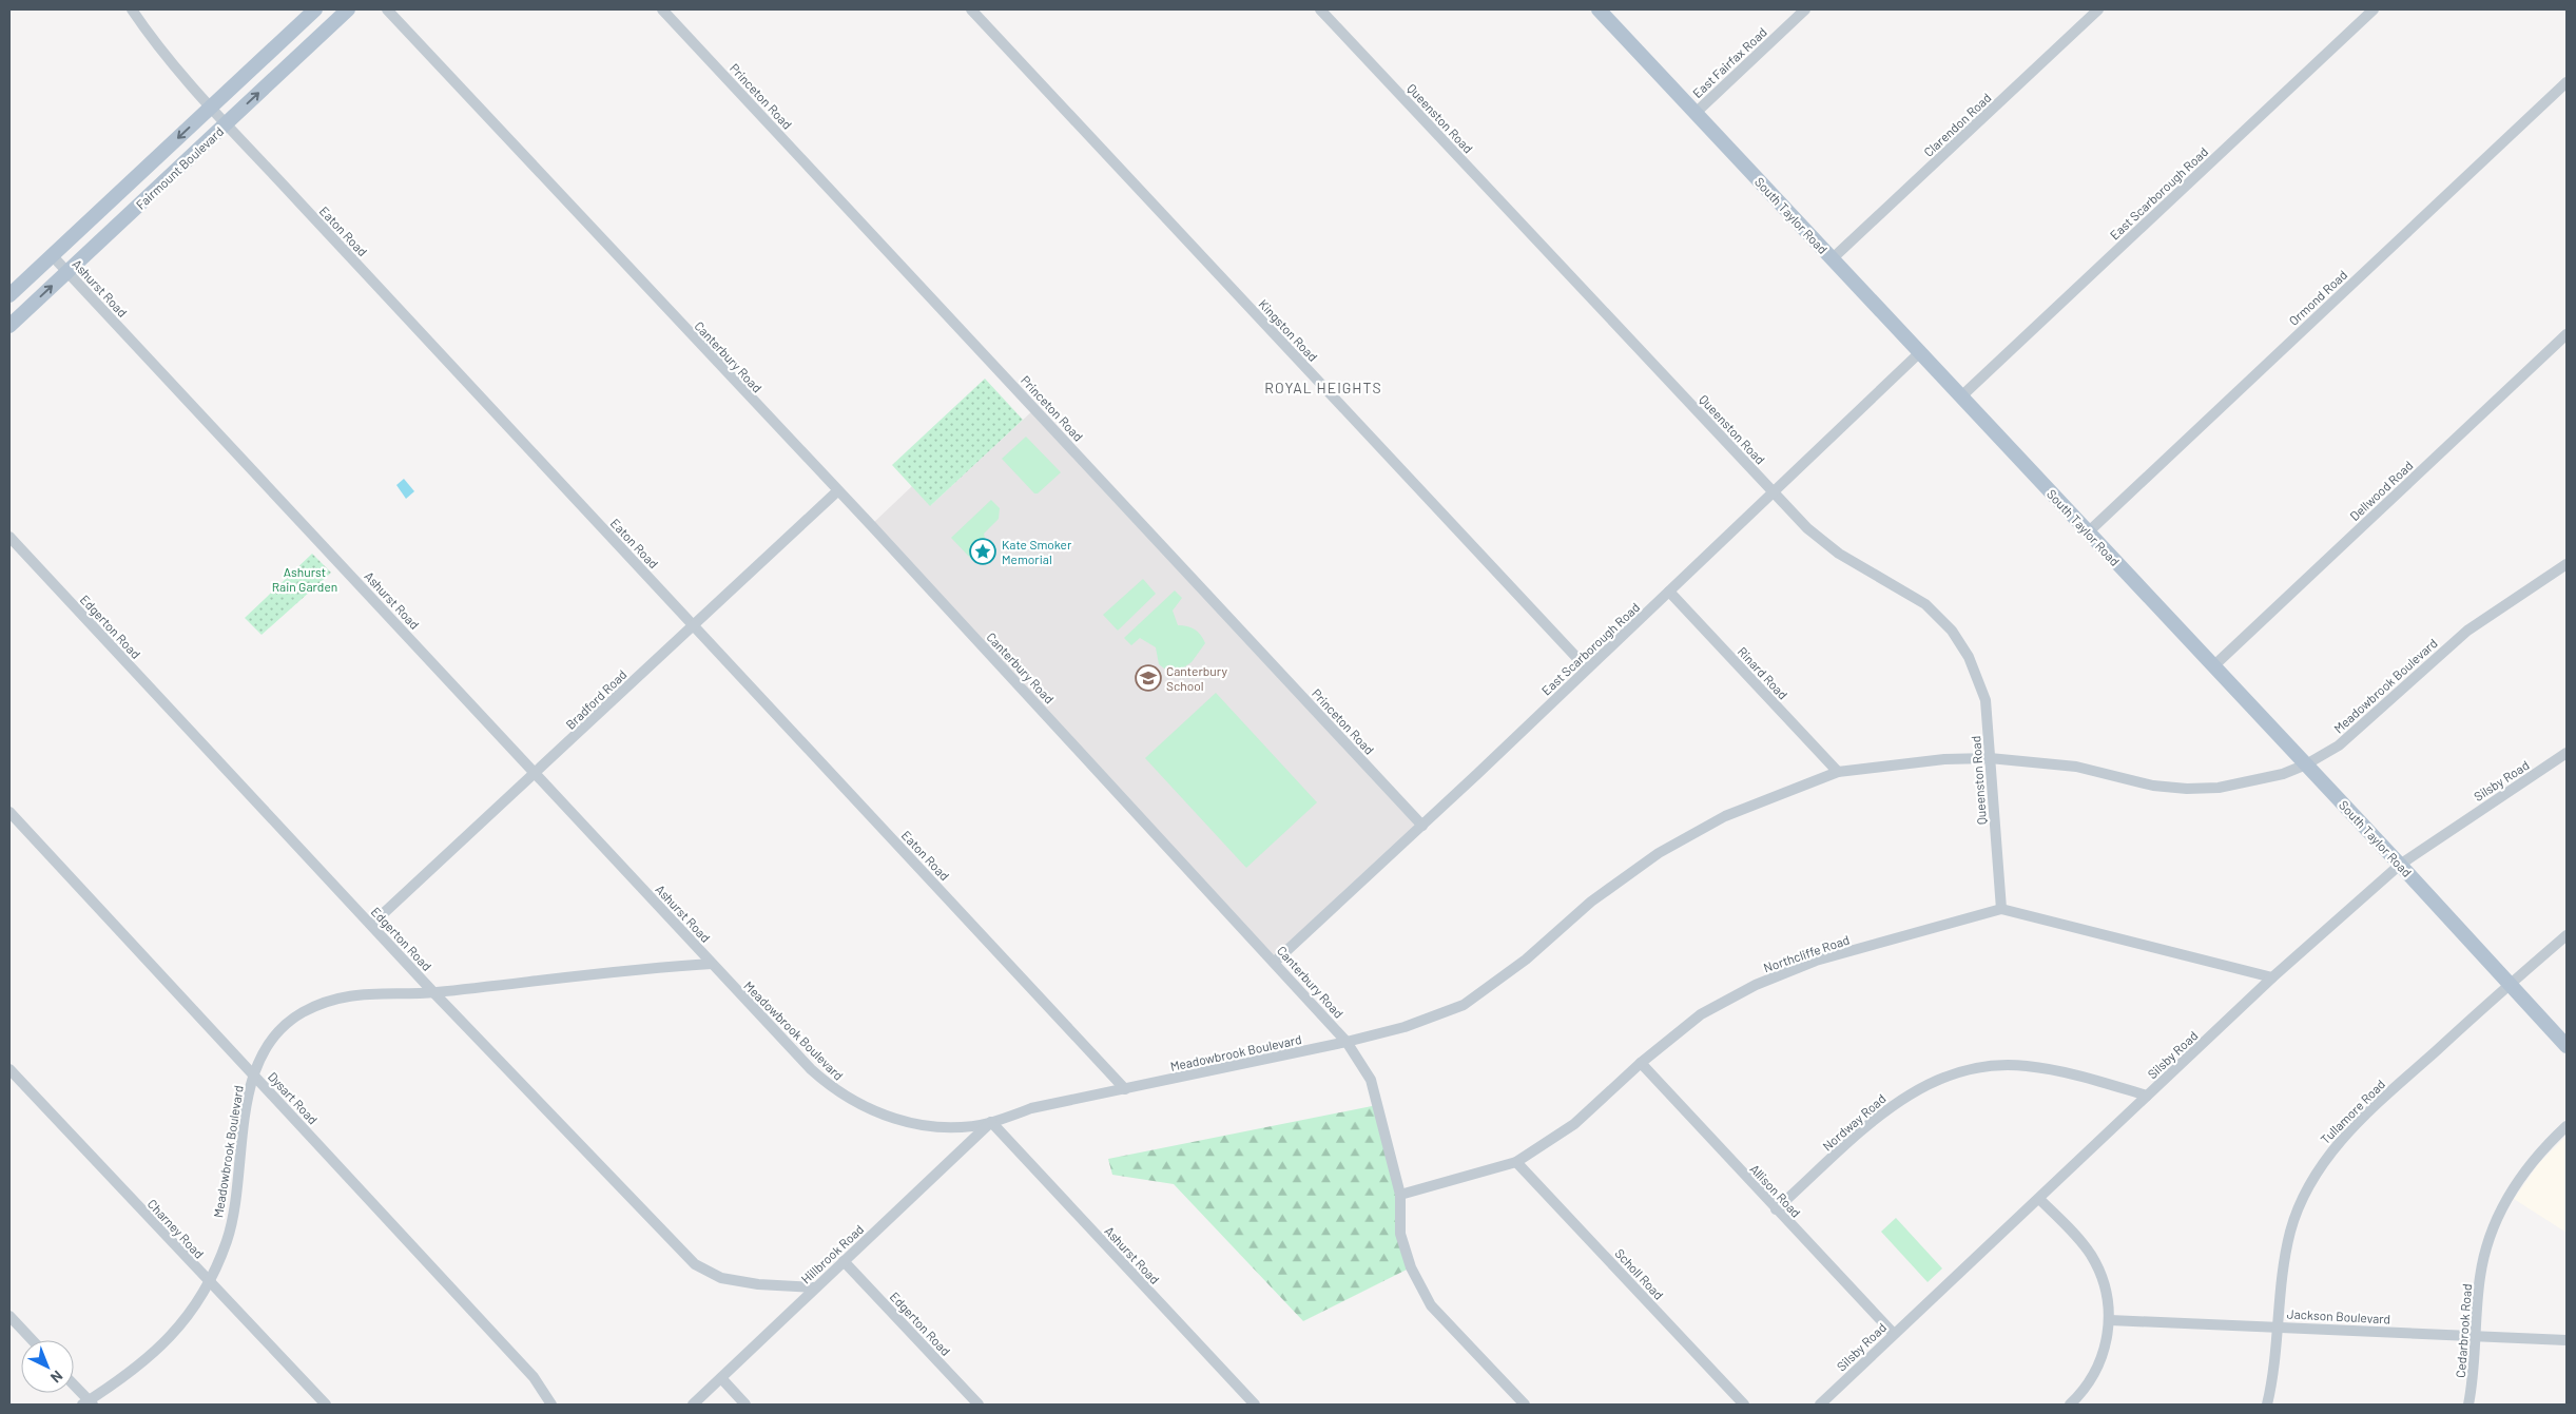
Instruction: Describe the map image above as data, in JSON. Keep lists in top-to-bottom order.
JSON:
{
  "streets": {
    "main road": ["Fairmount Boulevard", "South Taylor Road"],
    "street": [
      "East Fairfax Road",
      "Princeton Road",
      "Queenston Road",
      "Clarendon Road",
      "East Scarborough Road",
      "Eaton Road",
      "Ashurst Road",
      "Ormond Road",
      "Kingston Road",
      "Canterbury Road",
      "Dellwood Road",
      "Edgerton Road",
      "Rinard Road",
      "Meadowbrook Boulevard",
      "Bradford Road",
      "Silsby Road",
      "Northcliffe Road",
      "Dysart Road",
      "Tullamore Road",
      "Nordway Road",
      "Allison Road",
      "Charney Road",
      "Hillbrook Road",
      "Scholl Road",
      "Jackson Boulevard",
      "Cedarbrook Road"
    ]
  },
  "crossings": [
    ["East Fairfax Road", "South Taylor Road"],
    ["Princeton Road", "East Scarborough Road"],
    ["Queenston Road", "East Scarborough Road"],
    ["Queenston Road", "Meadowbrook Boulevard"],
    ["Queenston Road", "Northcliffe Road"],
    ["Clarendon Road", "South Taylor Road"],
    ["Fairmount Boulevard", "Eaton Road"],
    ["Fairmount Boulevard", "Ashurst Road"],
    ["East Scarborough Road", "South Taylor Road"],
    ["East Scarborough Road", "Kingston Road"],
    ["East Scarborough Road", "Canterbury Road"],
    ["East Scarborough Road", "Rinard Road"],
    ["South Taylor Road", "Ormond Road"],
    ["South Taylor Road", "Dellwood Road"],
    ["South Taylor Road", "Meadowbrook Boulevard"],
    ["South Taylor Road", "Silsby Road"],
    ["South Taylor Road", "Tullamore Road"],
    ["Eaton Road", "Meadowbrook Boulevard"],
    ["Eaton Road", "Bradford Road"],
    ["Ashurst Road", "Meadowbrook Boulevard"],
    ["Ashurst Road", "Bradford Road"],
    ["Ashurst Road", "Hillbrook Road"],
    ["Canterbury Road", "Meadowbrook Boulevard"],
    ["Canterbury Road", "Bradford Road"],
    ["Canterbury Road", "Northcliffe Road"],
    ["Edgerton Road", "Meadowbrook Boulevard"],
    ["Edgerton Road", "Bradford Road"],
    ["Edgerton Road", "Hillbrook Road"],
    ["Rinard Road", "Meadowbrook Boulevard"],
    ["Meadowbrook Boulevard", "Dysart Road"],
    ["Meadowbrook Boulevard", "Charney Road"],
    ["Meadowbrook Boulevard", "Hillbrook Road"],
    ["Silsby Road", "Northcliffe Road"],
    ["Silsby Road", "Nordway Road"],
    ["Silsby Road", "Allison Road"],
    ["Northcliffe Road", "Allison Road"],
    ["Northcliffe Road", "Scholl Road"],
    ["Tullamore Road", "Jackson Boulevard"],
    ["Nordway Road", "Allison Road"],
    ["Jackson Boulevard", "Cedarbrook Road"]
  ],
  "districts": ["ROYAL HEIGHTS"],
  "parks": ["Ashurst Rain Garden"],
  "places": {
    "place": ["Kate Smoker Memorial"],
    "school or university": ["Canterbury School"]
  },
  "north": "bottom right"
}
